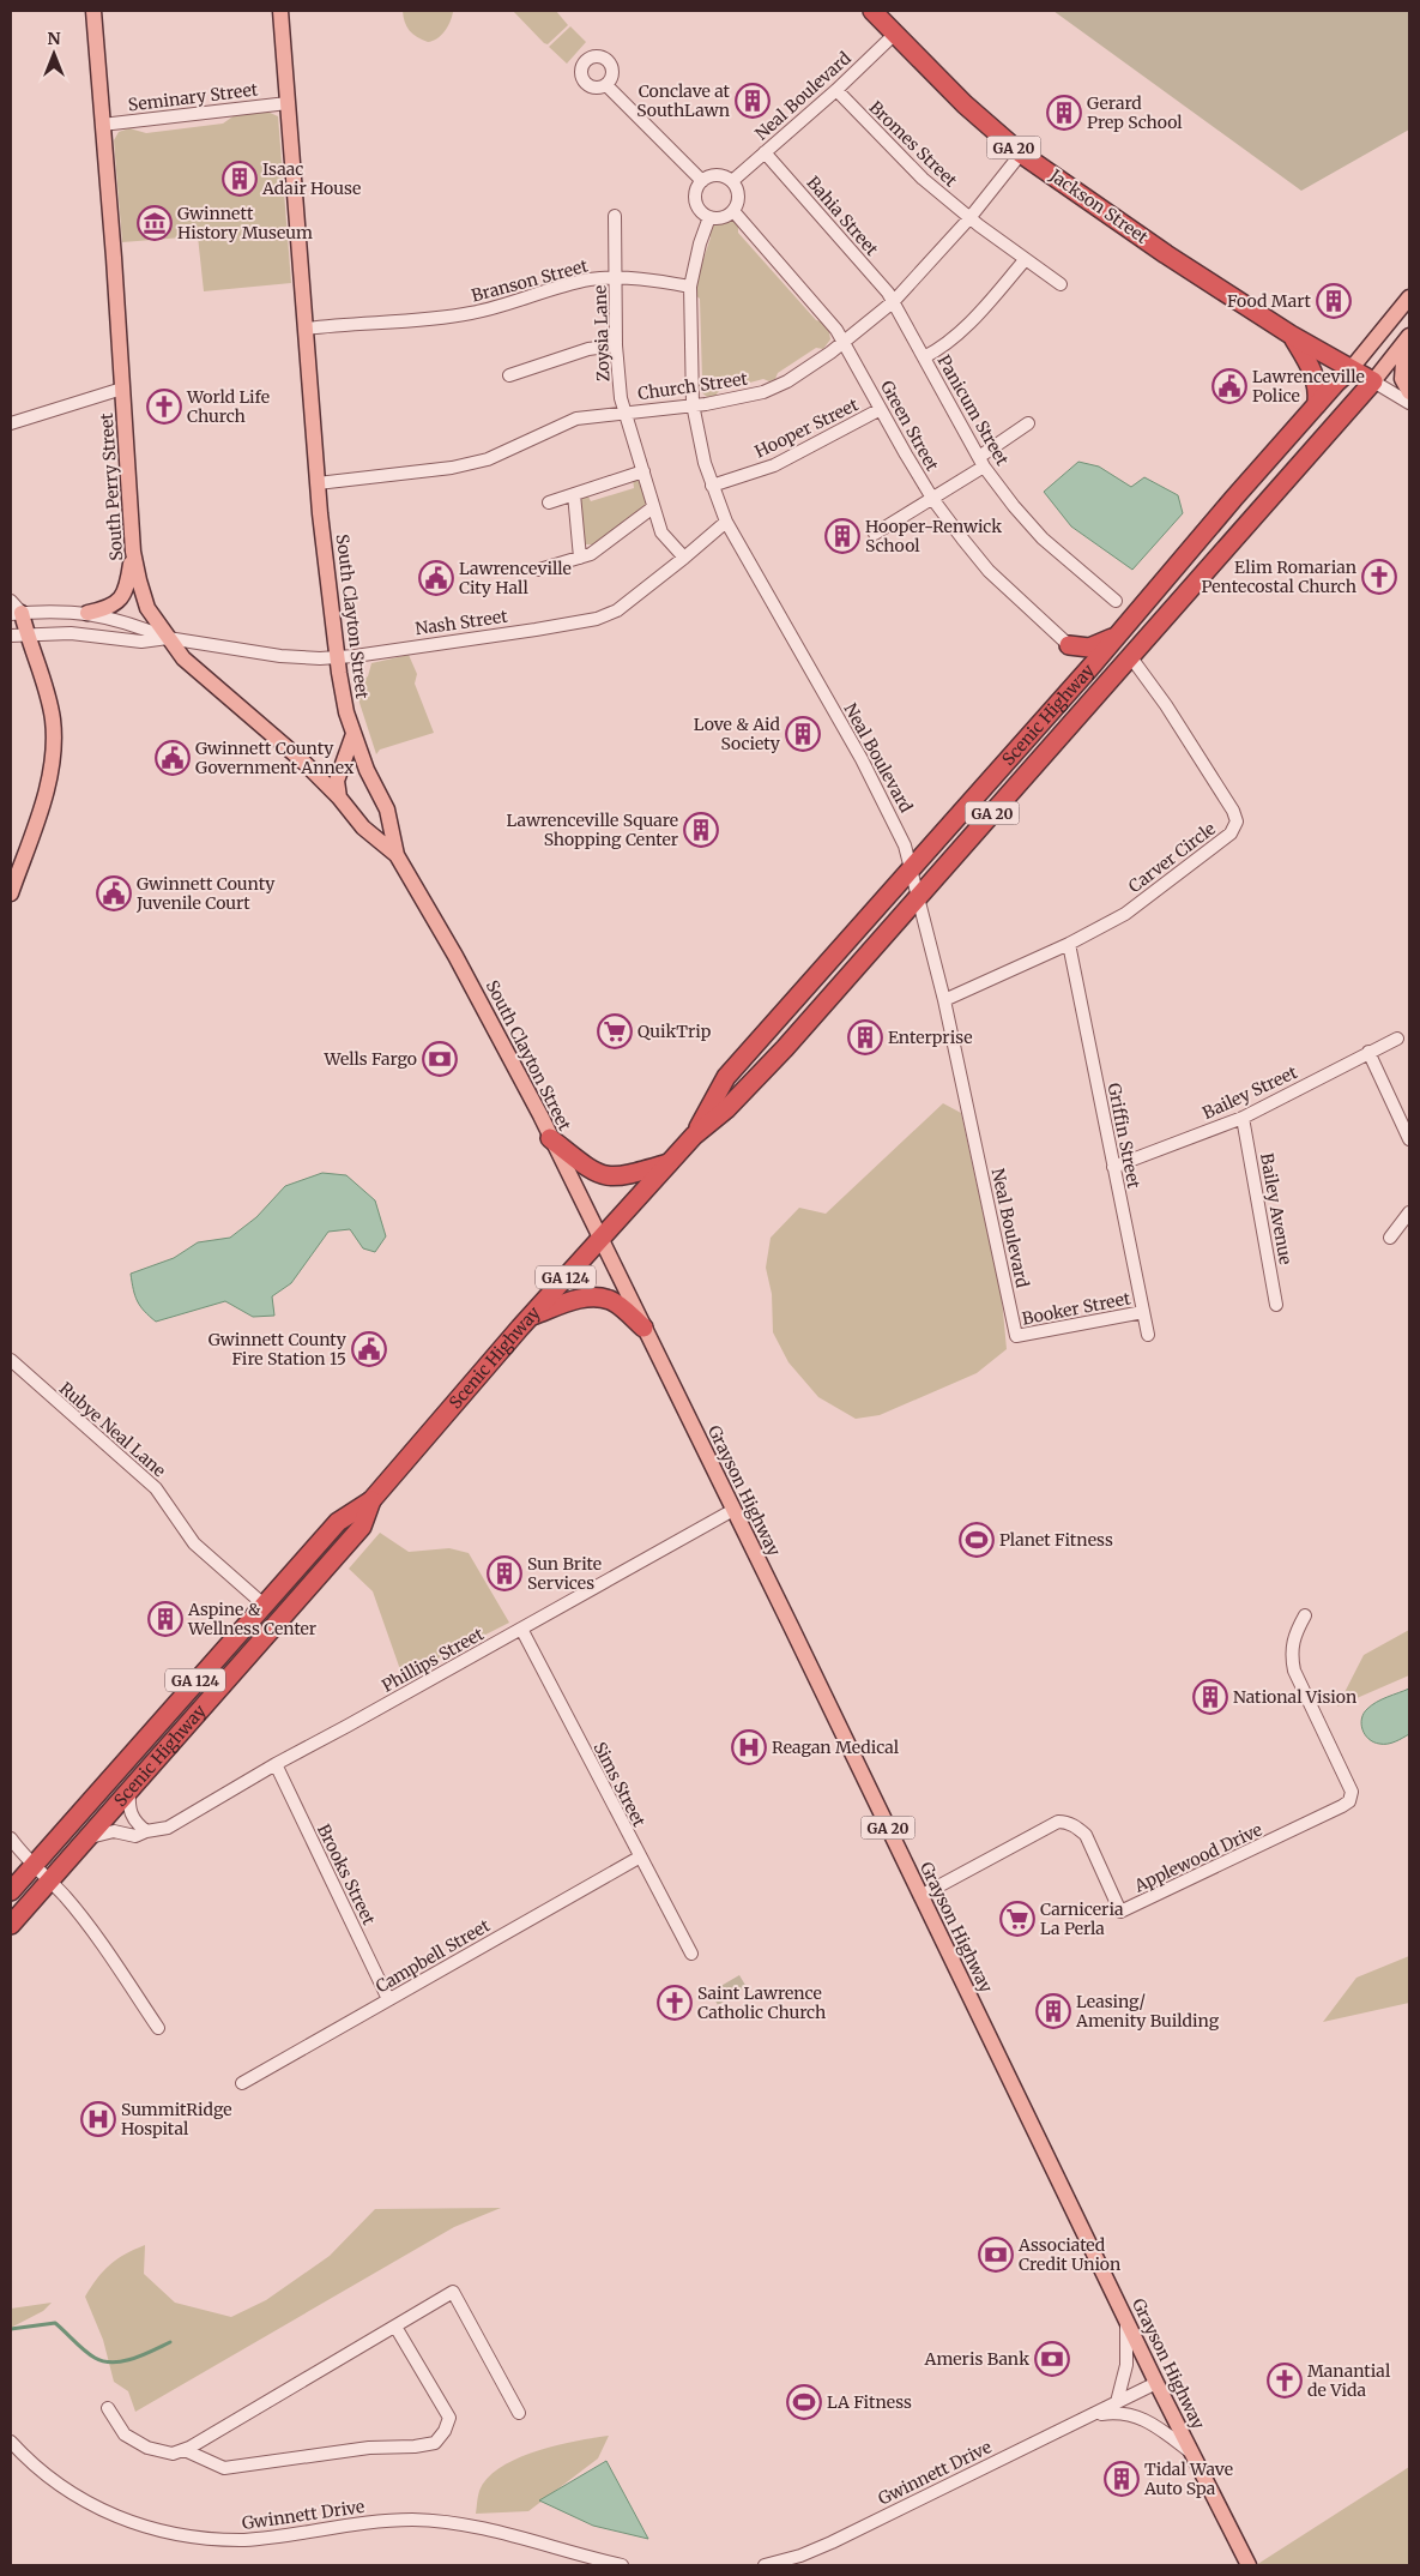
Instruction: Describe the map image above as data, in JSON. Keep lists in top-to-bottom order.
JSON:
{
  "streets": {
    "highway": [
      "GA 20",
      "Jackson Street",
      "Scenic Highway",
      "GA 124"
    ],
    "main road": ["South Perry Street", "South Clayton Street", "Grayson Highway"],
    "street": [
      "Neal Boulevard",
      "Seminary Street",
      "Bromes Street",
      "Bahia Street",
      "Branson Street",
      "Zoysia Lane",
      "Church Street",
      "Panicum Street",
      "Green Street",
      "Hooper Street",
      "Nash Street",
      "Carver Circle",
      "Bailey Street",
      "Griffin Street",
      "Bailey Avenue",
      "Booker Street",
      "Rubye Neal Lane",
      "Phillips Street",
      "Sims Street",
      "Applewood Drive",
      "Brooks Street",
      "Campbell Street",
      "Gwinnett Drive"
    ]
  },
  "crossings": [
    ["Neal Boulevard", "Bromes Street"],
    ["Neal Boulevard", "Jackson Street"],
    ["Neal Boulevard", "Bahia Street"],
    ["Neal Boulevard", "Branson Street"],
    ["Neal Boulevard", "Church Street"],
    ["Neal Boulevard", "Green Street"],
    ["Neal Boulevard", "Hooper Street"],
    ["Neal Boulevard", "Nash Street"],
    ["Neal Boulevard", "Scenic Highway"],
    ["Neal Boulevard", "Carver Circle"],
    ["Neal Boulevard", "Booker Street"],
    ["Seminary Street", "South Perry Street"],
    ["Seminary Street", "South Clayton Street"],
    ["Bromes Street", "Church Street"],
    ["Jackson Street", "Church Street"],
    ["Jackson Street", "Scenic Highway"],
    ["Bahia Street", "Church Street"],
    ["Bahia Street", "Panicum Street"],
    ["Branson Street", "Zoysia Lane"],
    ["Branson Street", "South Clayton Street"],
    ["Zoysia Lane", "Church Street"],
    ["Zoysia Lane", "Nash Street"],
    ["Church Street", "Panicum Street"],
    ["Church Street", "Green Street"],
    ["Church Street", "South Clayton Street"],
    ["Green Street", "Hooper Street"],
    ["South Perry Street", "South Clayton Street"],
    ["South Perry Street", "Nash Street"],
    ["South Clayton Street", "Nash Street"],
    ["South Clayton Street", "Scenic Highway"],
    ["South Clayton Street", "Grayson Highway"],
    ["Scenic Highway", "Carver Circle"],
    ["Scenic Highway", "Rubye Neal Lane"],
    ["Scenic Highway", "Grayson Highway"],
    ["Scenic Highway", "Phillips Street"],
    ["Carver Circle", "Griffin Street"],
    ["Bailey Street", "Griffin Street"],
    ["Bailey Street", "Bailey Avenue"],
    ["Griffin Street", "Booker Street"],
    ["Grayson Highway", "Phillips Street"],
    ["Grayson Highway", "Applewood Drive"],
    ["Grayson Highway", "Gwinnett Drive"],
    ["Phillips Street", "Sims Street"],
    ["Phillips Street", "Brooks Street"],
    ["Sims Street", "Campbell Street"],
    ["Brooks Street", "Campbell Street"]
  ],
  "places": {
    "building": [
      "Conclave at SouthLawn",
      "Gerard Prep School",
      "Isaac Adair House",
      "Food Mart",
      "Hooper-Renwick School",
      "Love & Aid Society",
      "Lawrenceville Square Shopping Center",
      "Enterprise",
      "Sun Brite Services",
      "Aspine & Wellness Center",
      "National Vision",
      "Leasing/ Amenity Building",
      "Tidal Wave Auto Spa"
    ],
    "museum": ["Gwinnett History Museum"],
    "public building": [
      "Lawrenceville Police",
      "Lawrenceville City Hall",
      "Gwinnett County Government Annex",
      "Gwinnett County Juvenile Court",
      "Gwinnett County Fire Station 15"
    ],
    "church": [
      "World Life Church",
      "Elim Romarian Pentecostal Church",
      "Saint Lawrence Catholic Church",
      "Manantial de Vida"
    ],
    "supermarket": ["QuikTrip", "Carniceria La Perla"],
    "bank": ["Wells Fargo", "Associated Credit Union", "Ameris Bank"],
    "sports": ["Planet Fitness", "LA Fitness"],
    "hospital": ["Reagan Medical", "SummitRidge Hospital"]
  },
  "north": "top"
}
